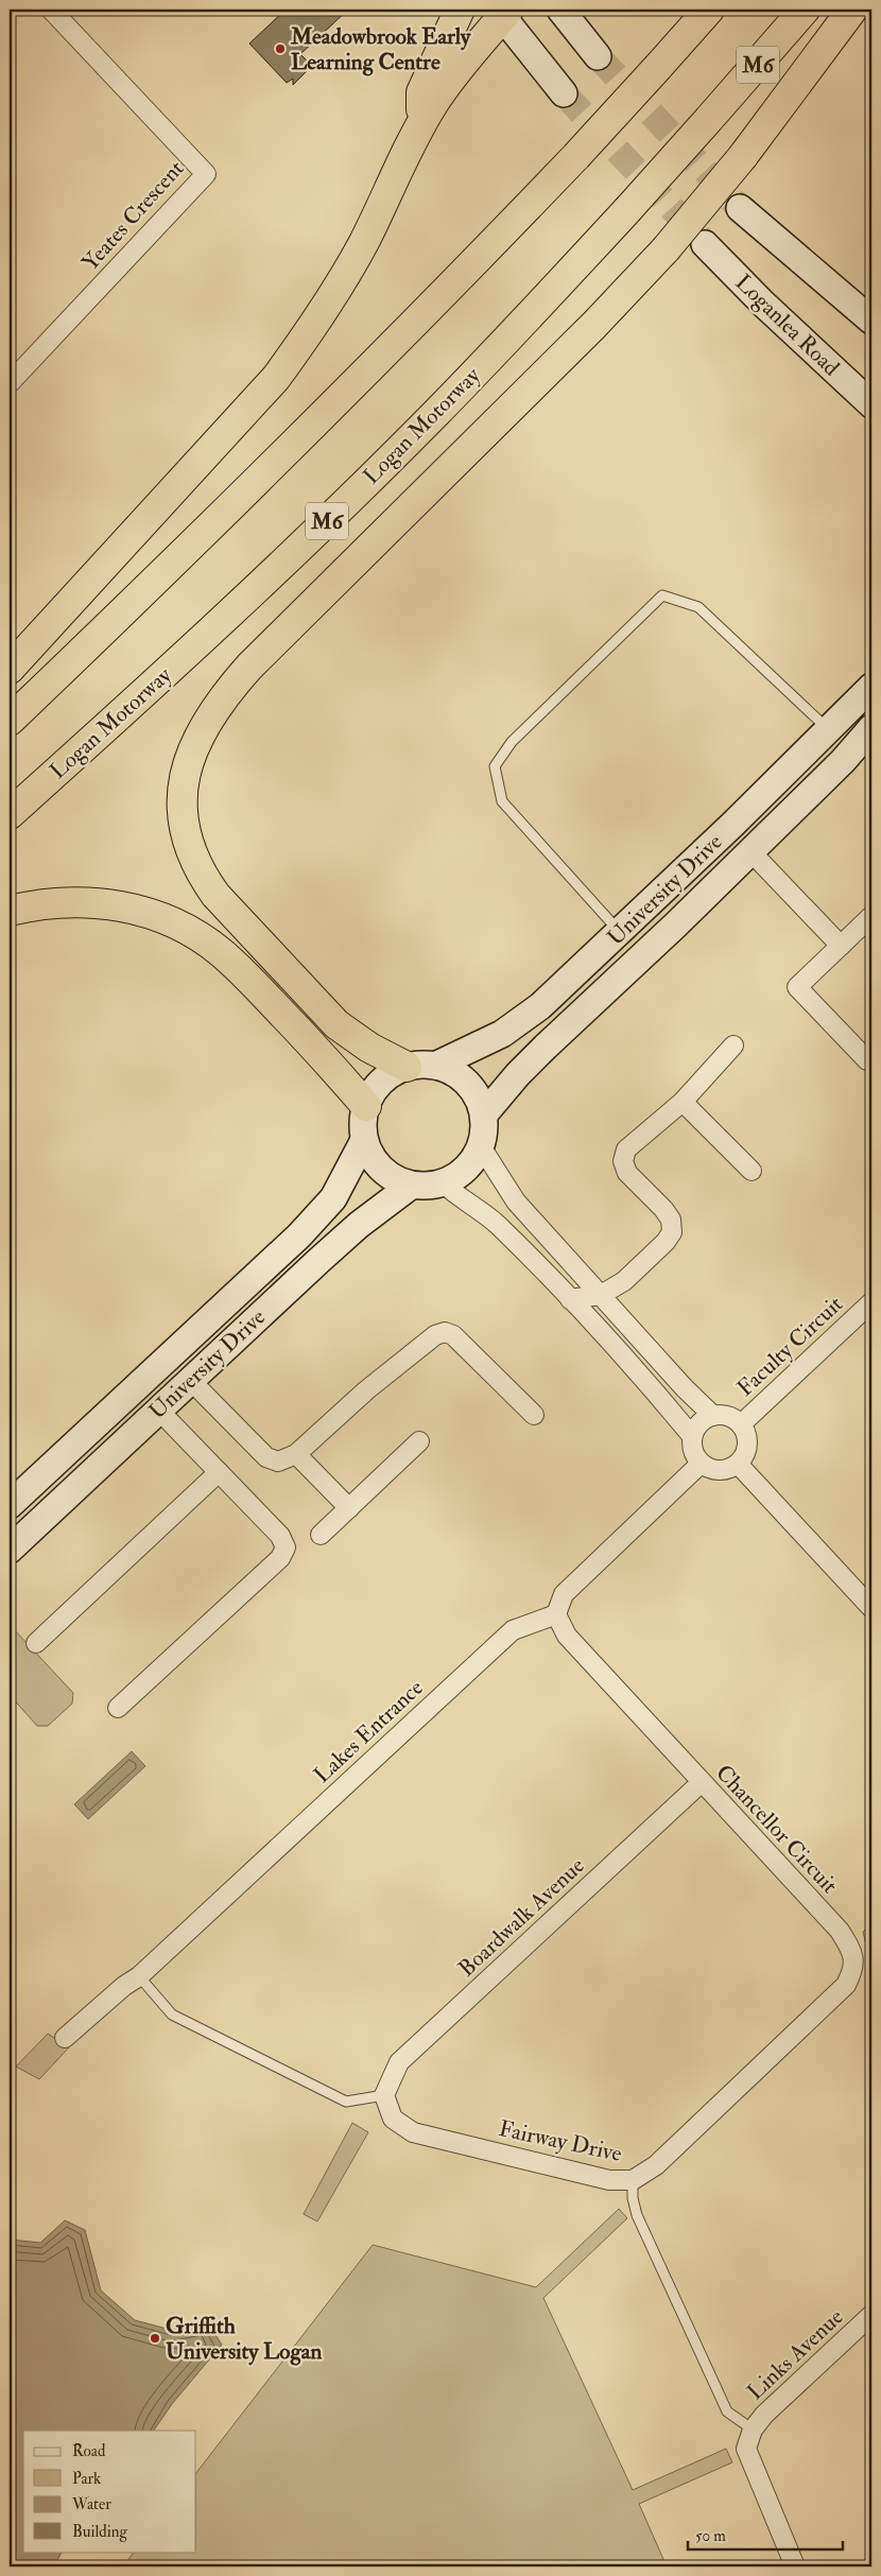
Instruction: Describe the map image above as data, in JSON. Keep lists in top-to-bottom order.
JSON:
{
  "streets": {
    "highway": ["M6", "Logan Motorway"],
    "main road": ["Loganlea Road", "University Drive"],
    "street": [
      "Yeates Crescent",
      "Faculty Circuit",
      "Lakes Entrance",
      "Chancellor Circuit",
      "Boardwalk Avenue",
      "Fairway Drive",
      "Links Avenue"
    ]
  },
  "crossings": [
    ["Lakes Entrance", "Chancellor Circuit"],
    ["Chancellor Circuit", "Boardwalk Avenue"],
    ["Chancellor Circuit", "Fairway Drive"],
    ["Boardwalk Avenue", "Fairway Drive"],
    ["Fairway Drive", "Links Avenue"]
  ],
  "places": ["Meadowbrook Early Learning Centre", "Griffith University Logan"],
  "legend": [
    "Road",
    "Park",
    "Water",
    "Building"
  ],
  "scale_bar": "50 m"
}
